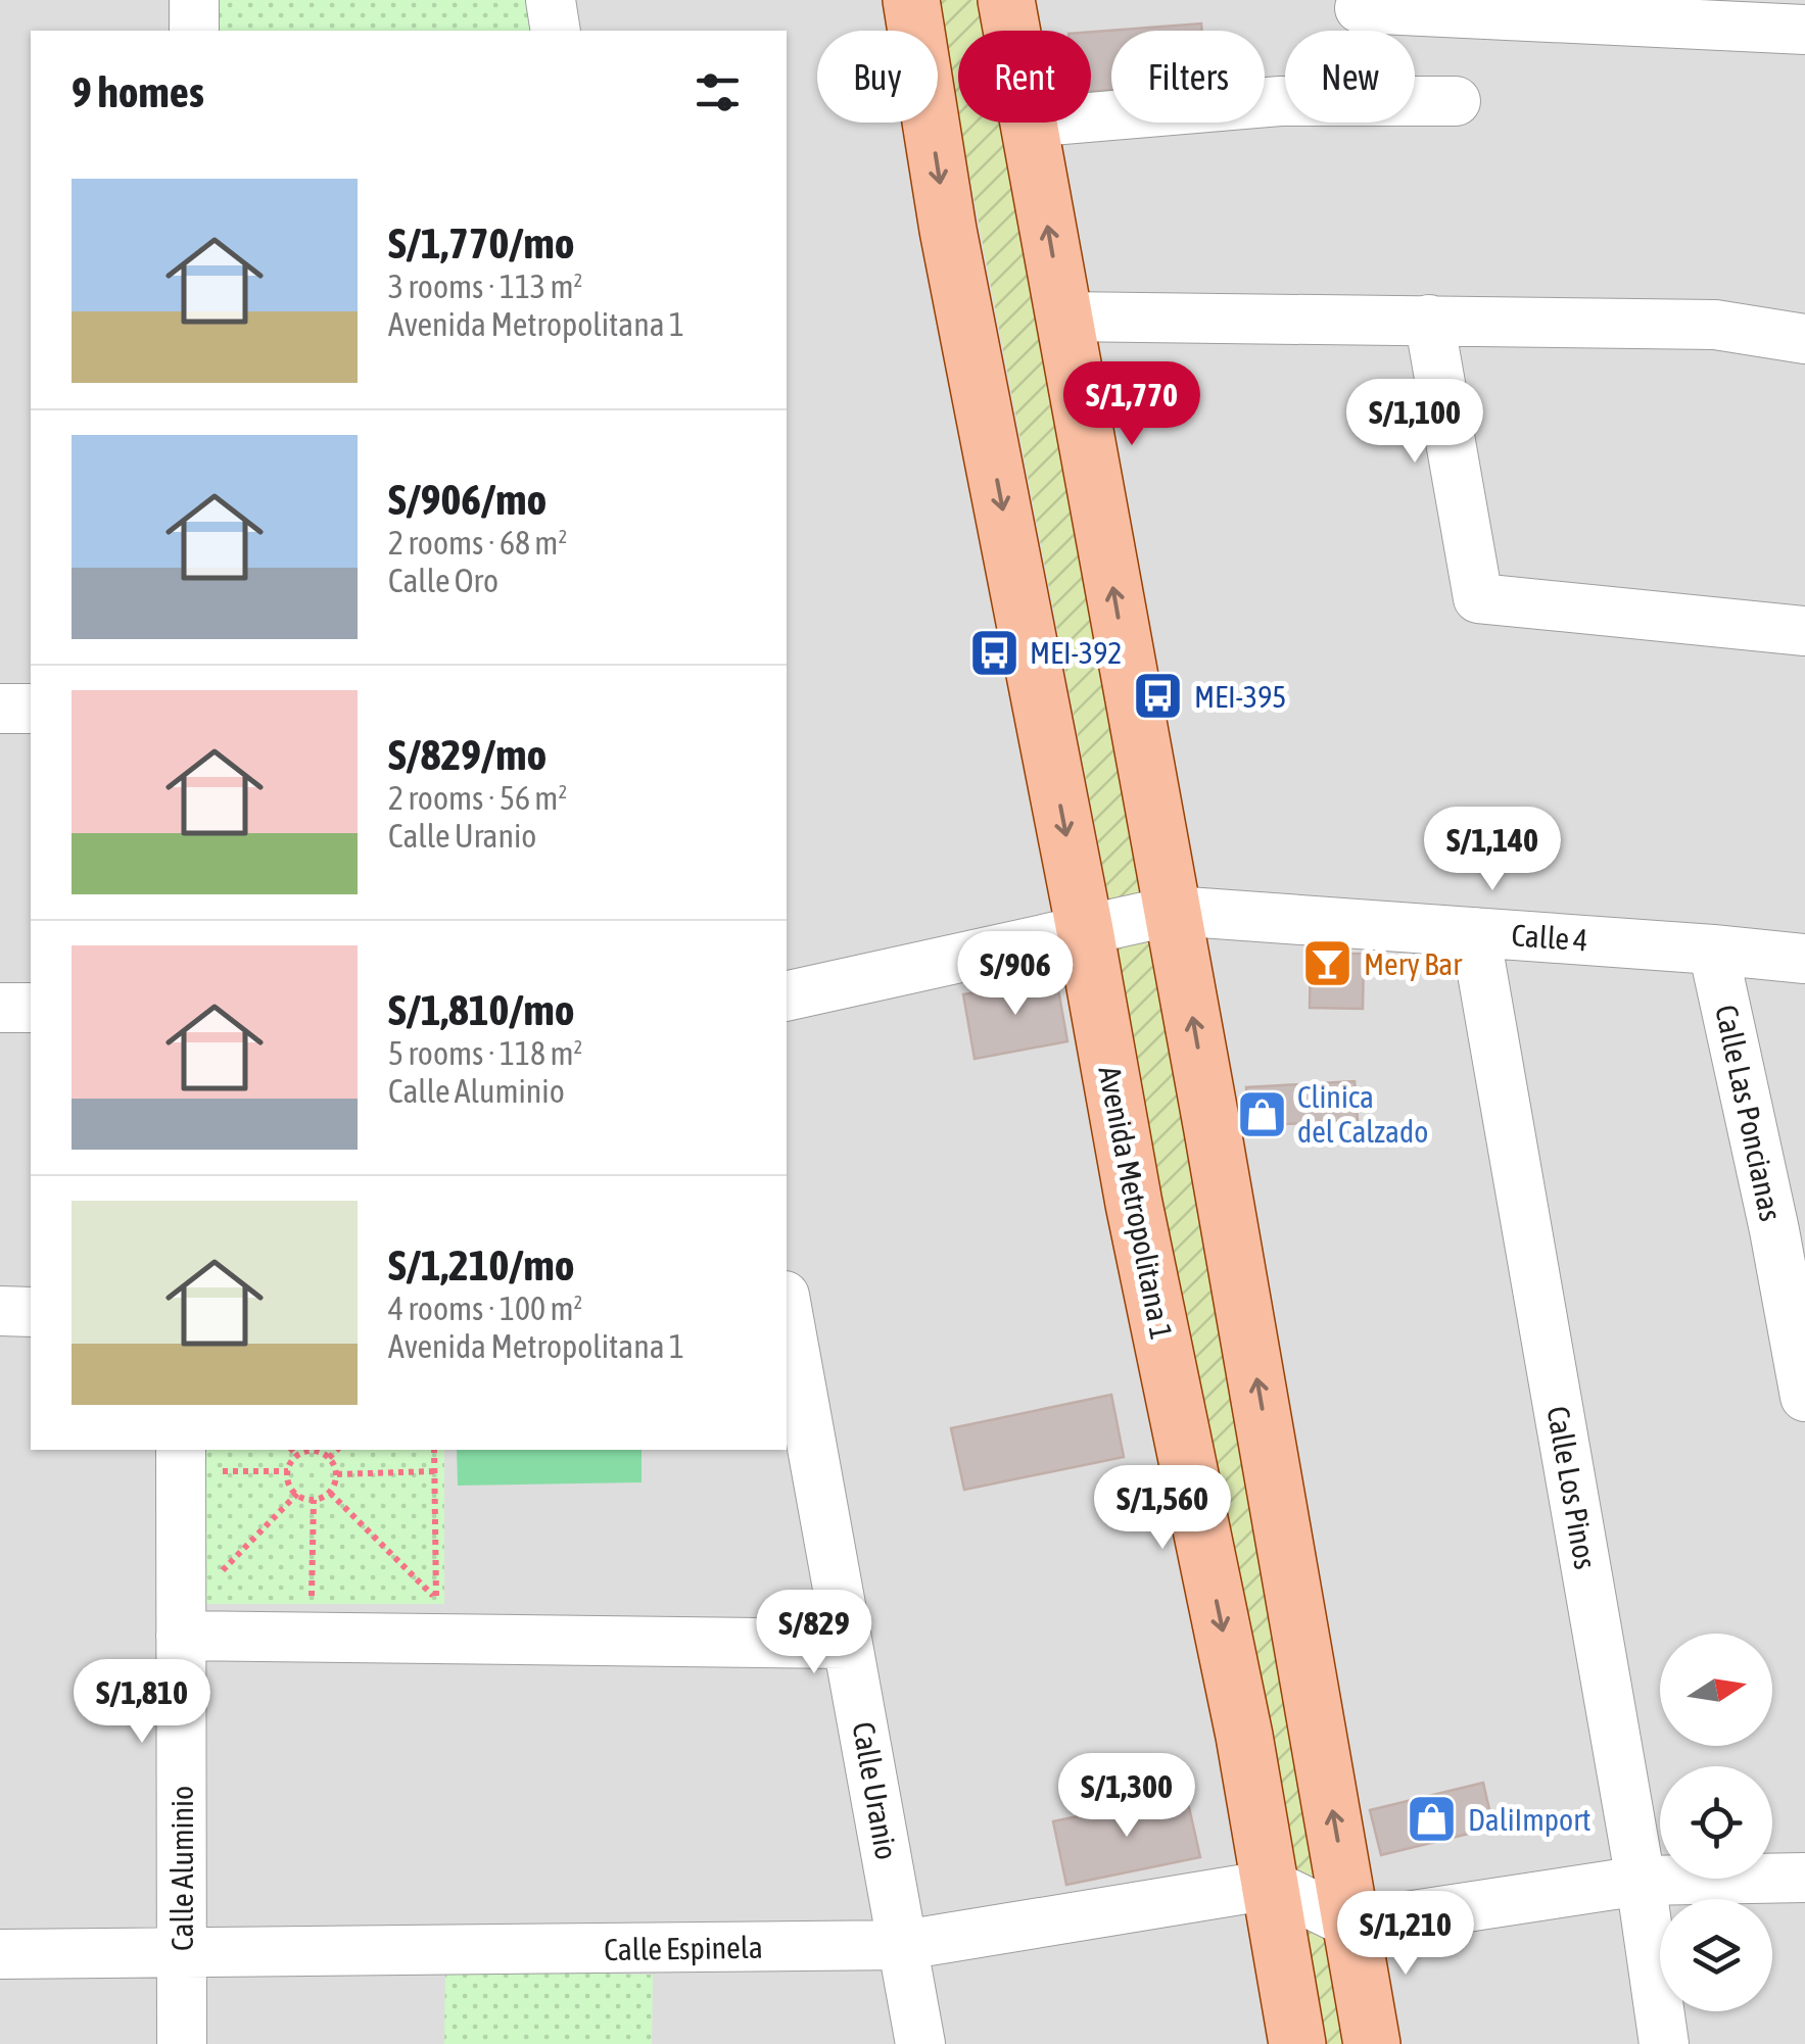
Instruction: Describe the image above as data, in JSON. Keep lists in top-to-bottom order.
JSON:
{
  "streets": {
    "main road": ["Avenida Metropolitana 1"],
    "street": [
      "Calle 4",
      "Calle Las Poncianas",
      "Calle Los Pinos",
      "Calle Uranio",
      "Calle Aluminio",
      "Calle Espinela"
    ]
  },
  "crossings": [
    ["Calle 4", "Calle Las Poncianas"],
    ["Calle 4", "Avenida Metropolitana 1"],
    ["Calle 4", "Calle Los Pinos"],
    ["Avenida Metropolitana 1", "Calle Espinela"],
    ["Calle Uranio", "Calle Espinela"],
    ["Calle Aluminio", "Calle Espinela"]
  ],
  "places": {
    "bus stop": ["MEI-392", "MEI-395"],
    "bar": ["Mery Bar"],
    "shop": ["Clinica del Calzado", "DaliImport"]
  },
  "north": "right",
  "page": {
    "chip": [
      "Buy",
      "Rent",
      "Filters",
      "New"
    ],
    "heading": "9 homes",
    "list": [
      {
        "name": "S/1,770/mo",
        "note": "3 rooms · 113 m² · Avenida Metropolitana 1"
      },
      {
        "name": "S/906/mo",
        "note": "2 rooms · 68 m² · Calle Oro"
      },
      {
        "name": "S/829/mo",
        "note": "2 rooms · 56 m² · Calle Uranio"
      },
      {
        "name": "S/1,810/mo",
        "note": "5 rooms · 118 m² · Calle Aluminio"
      },
      {
        "name": "S/1,210/mo",
        "note": "4 rooms · 100 m² · Avenida Metropolitana 1"
      }
    ],
    "price": [
      "S/1,770",
      "S/1,100",
      "S/1,140",
      "S/906",
      "S/1,560",
      "S/829",
      "S/1,810",
      "S/1,300",
      "S/1,210"
    ]
  }
}
